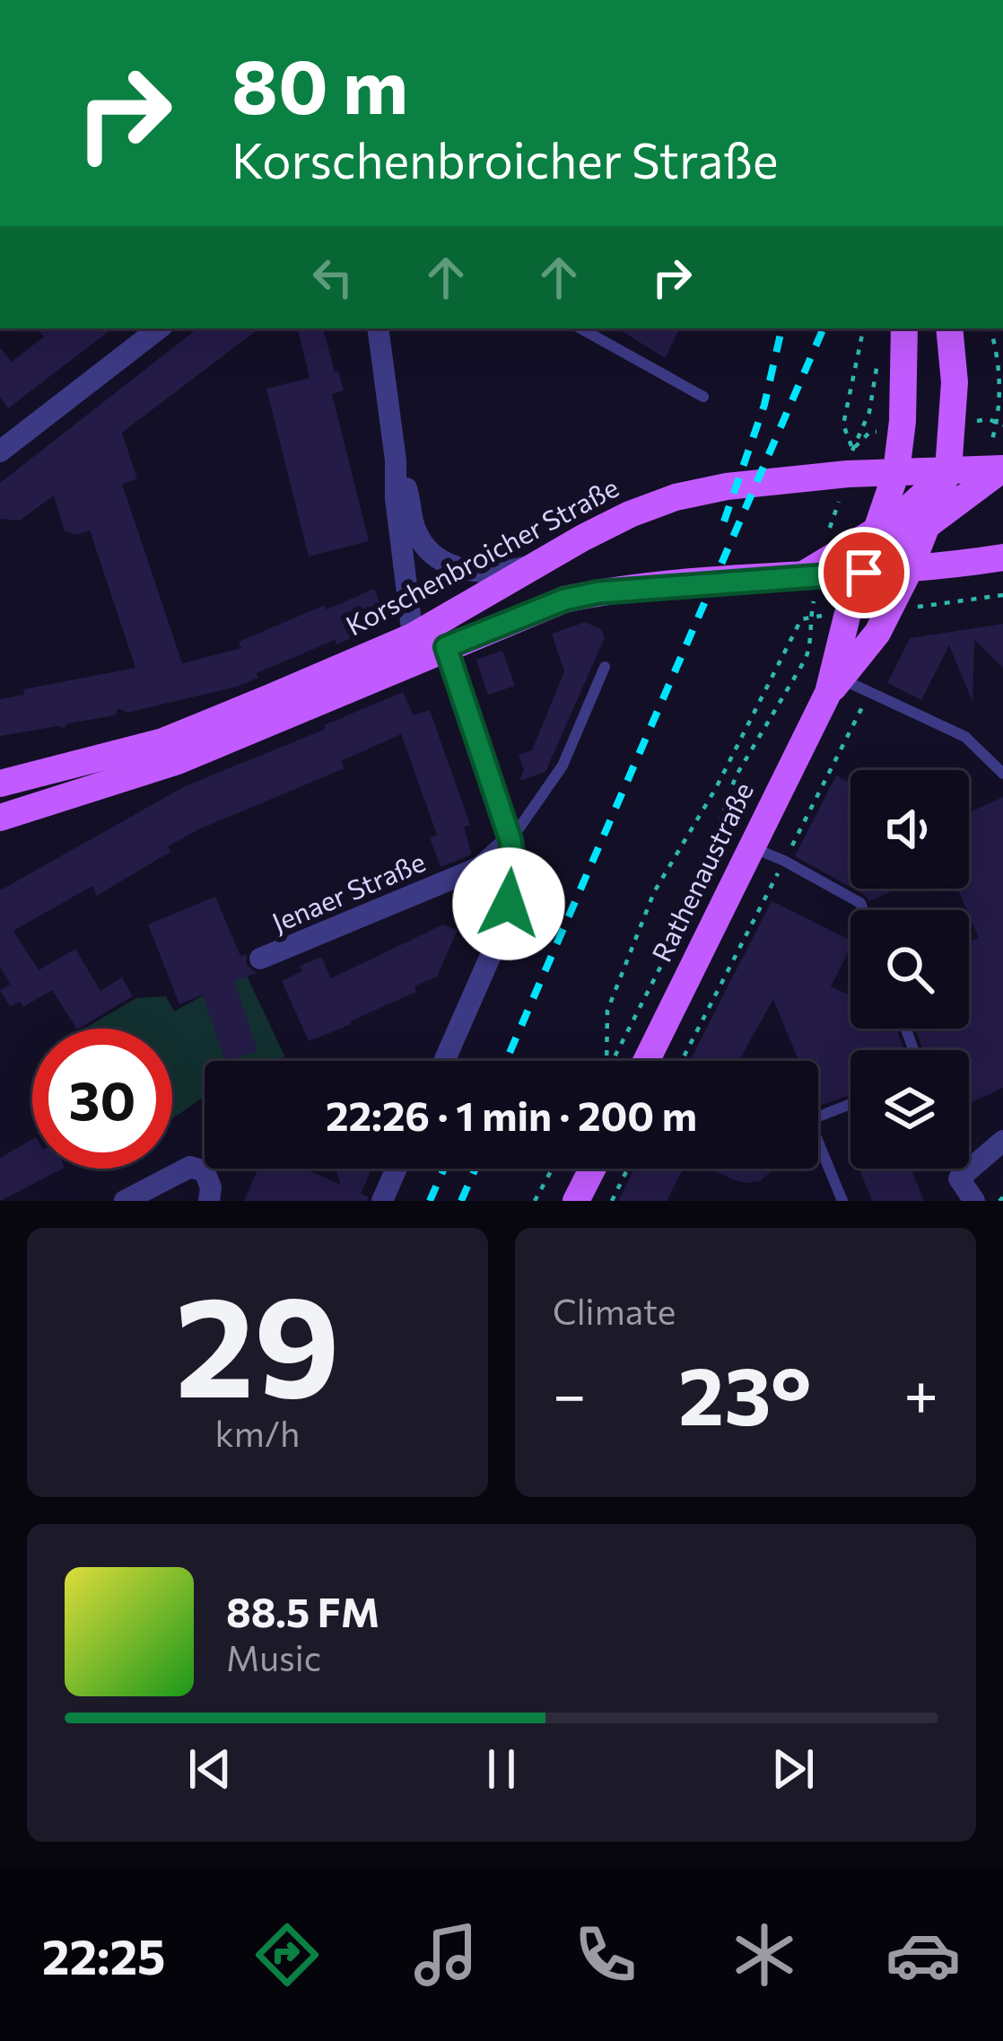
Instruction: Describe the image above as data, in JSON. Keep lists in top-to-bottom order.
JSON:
{
  "streets": {
    "main road": ["Korschenbroicher Straße", "Rathenaustraße"],
    "street": ["Jenaer Straße"]
  },
  "crossings": [
    ["Korschenbroicher Straße", "Rathenaustraße"]
  ],
  "page": {
    "turn": ["80 m", "Korschenbroicher Straße"],
    "limit": "30",
    "trip": "22:26 · 1 min · 200 m",
    "tile": [
      ["29", "km/h"],
      "Climate"
    ],
    "heat": ["−", "23°", "+"],
    "song": ["88.5 FM", "Music"],
    "tabs": "22:25"
  }
}
